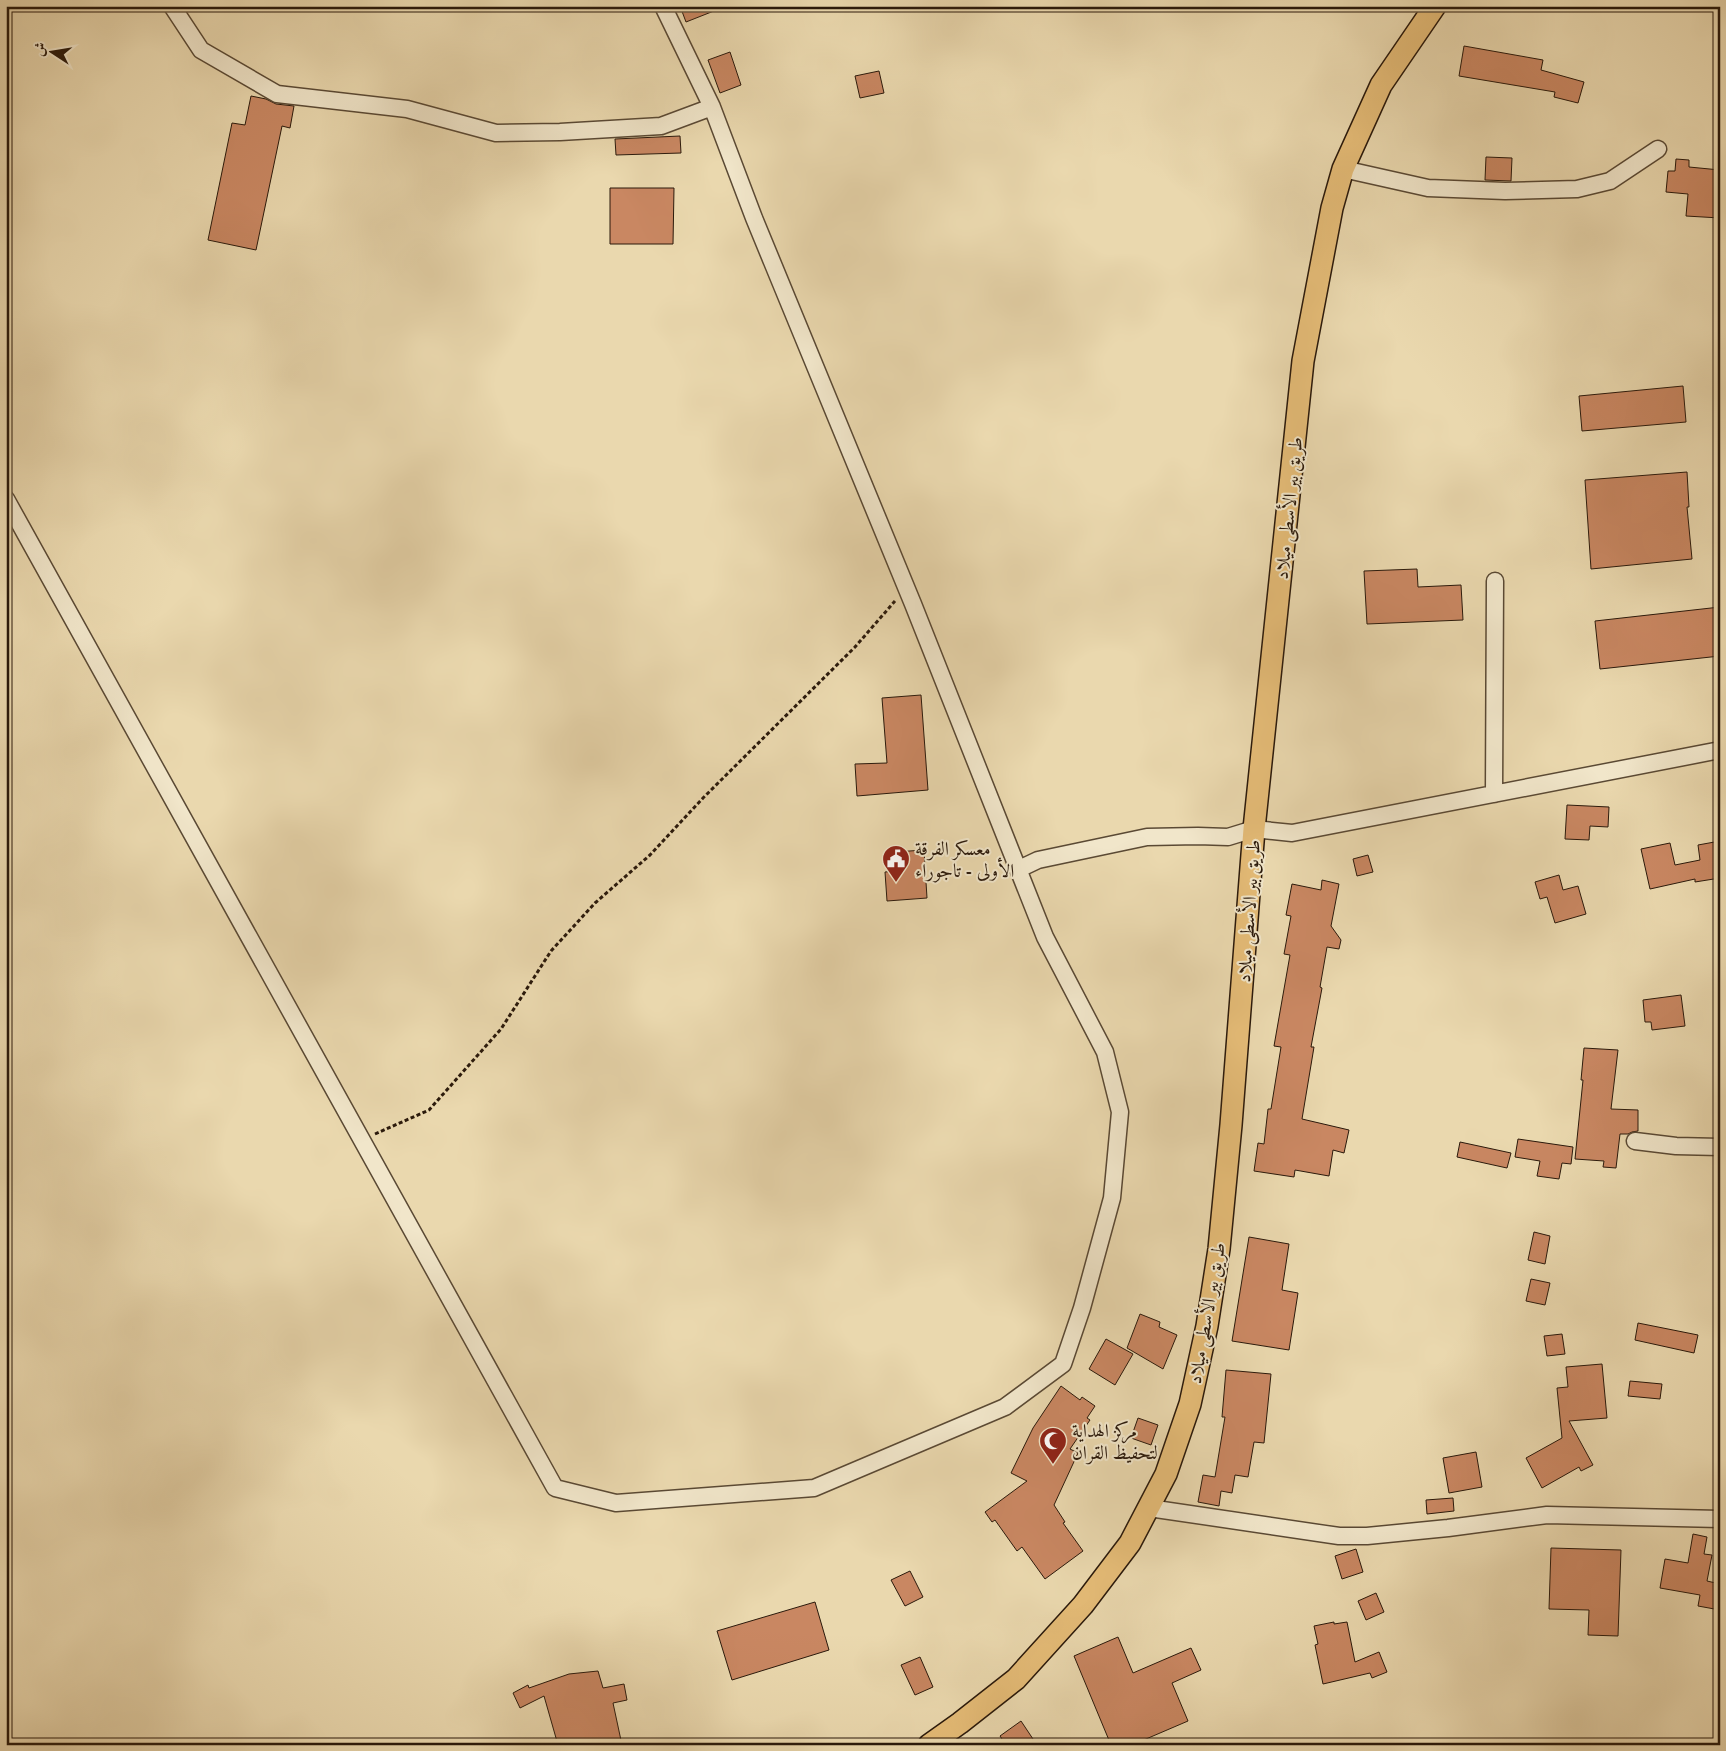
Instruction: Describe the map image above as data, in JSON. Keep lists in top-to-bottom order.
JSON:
{
  "streets": {
    "main road": ["طريق بير الأسطى ميلاد"]
  },
  "places": {
    "public building": ["معسكر الفرقة الأولى - تاجوراء"],
    "mosque": ["مركز الهداية لتحفيظ القران"]
  },
  "north": "left"
}
